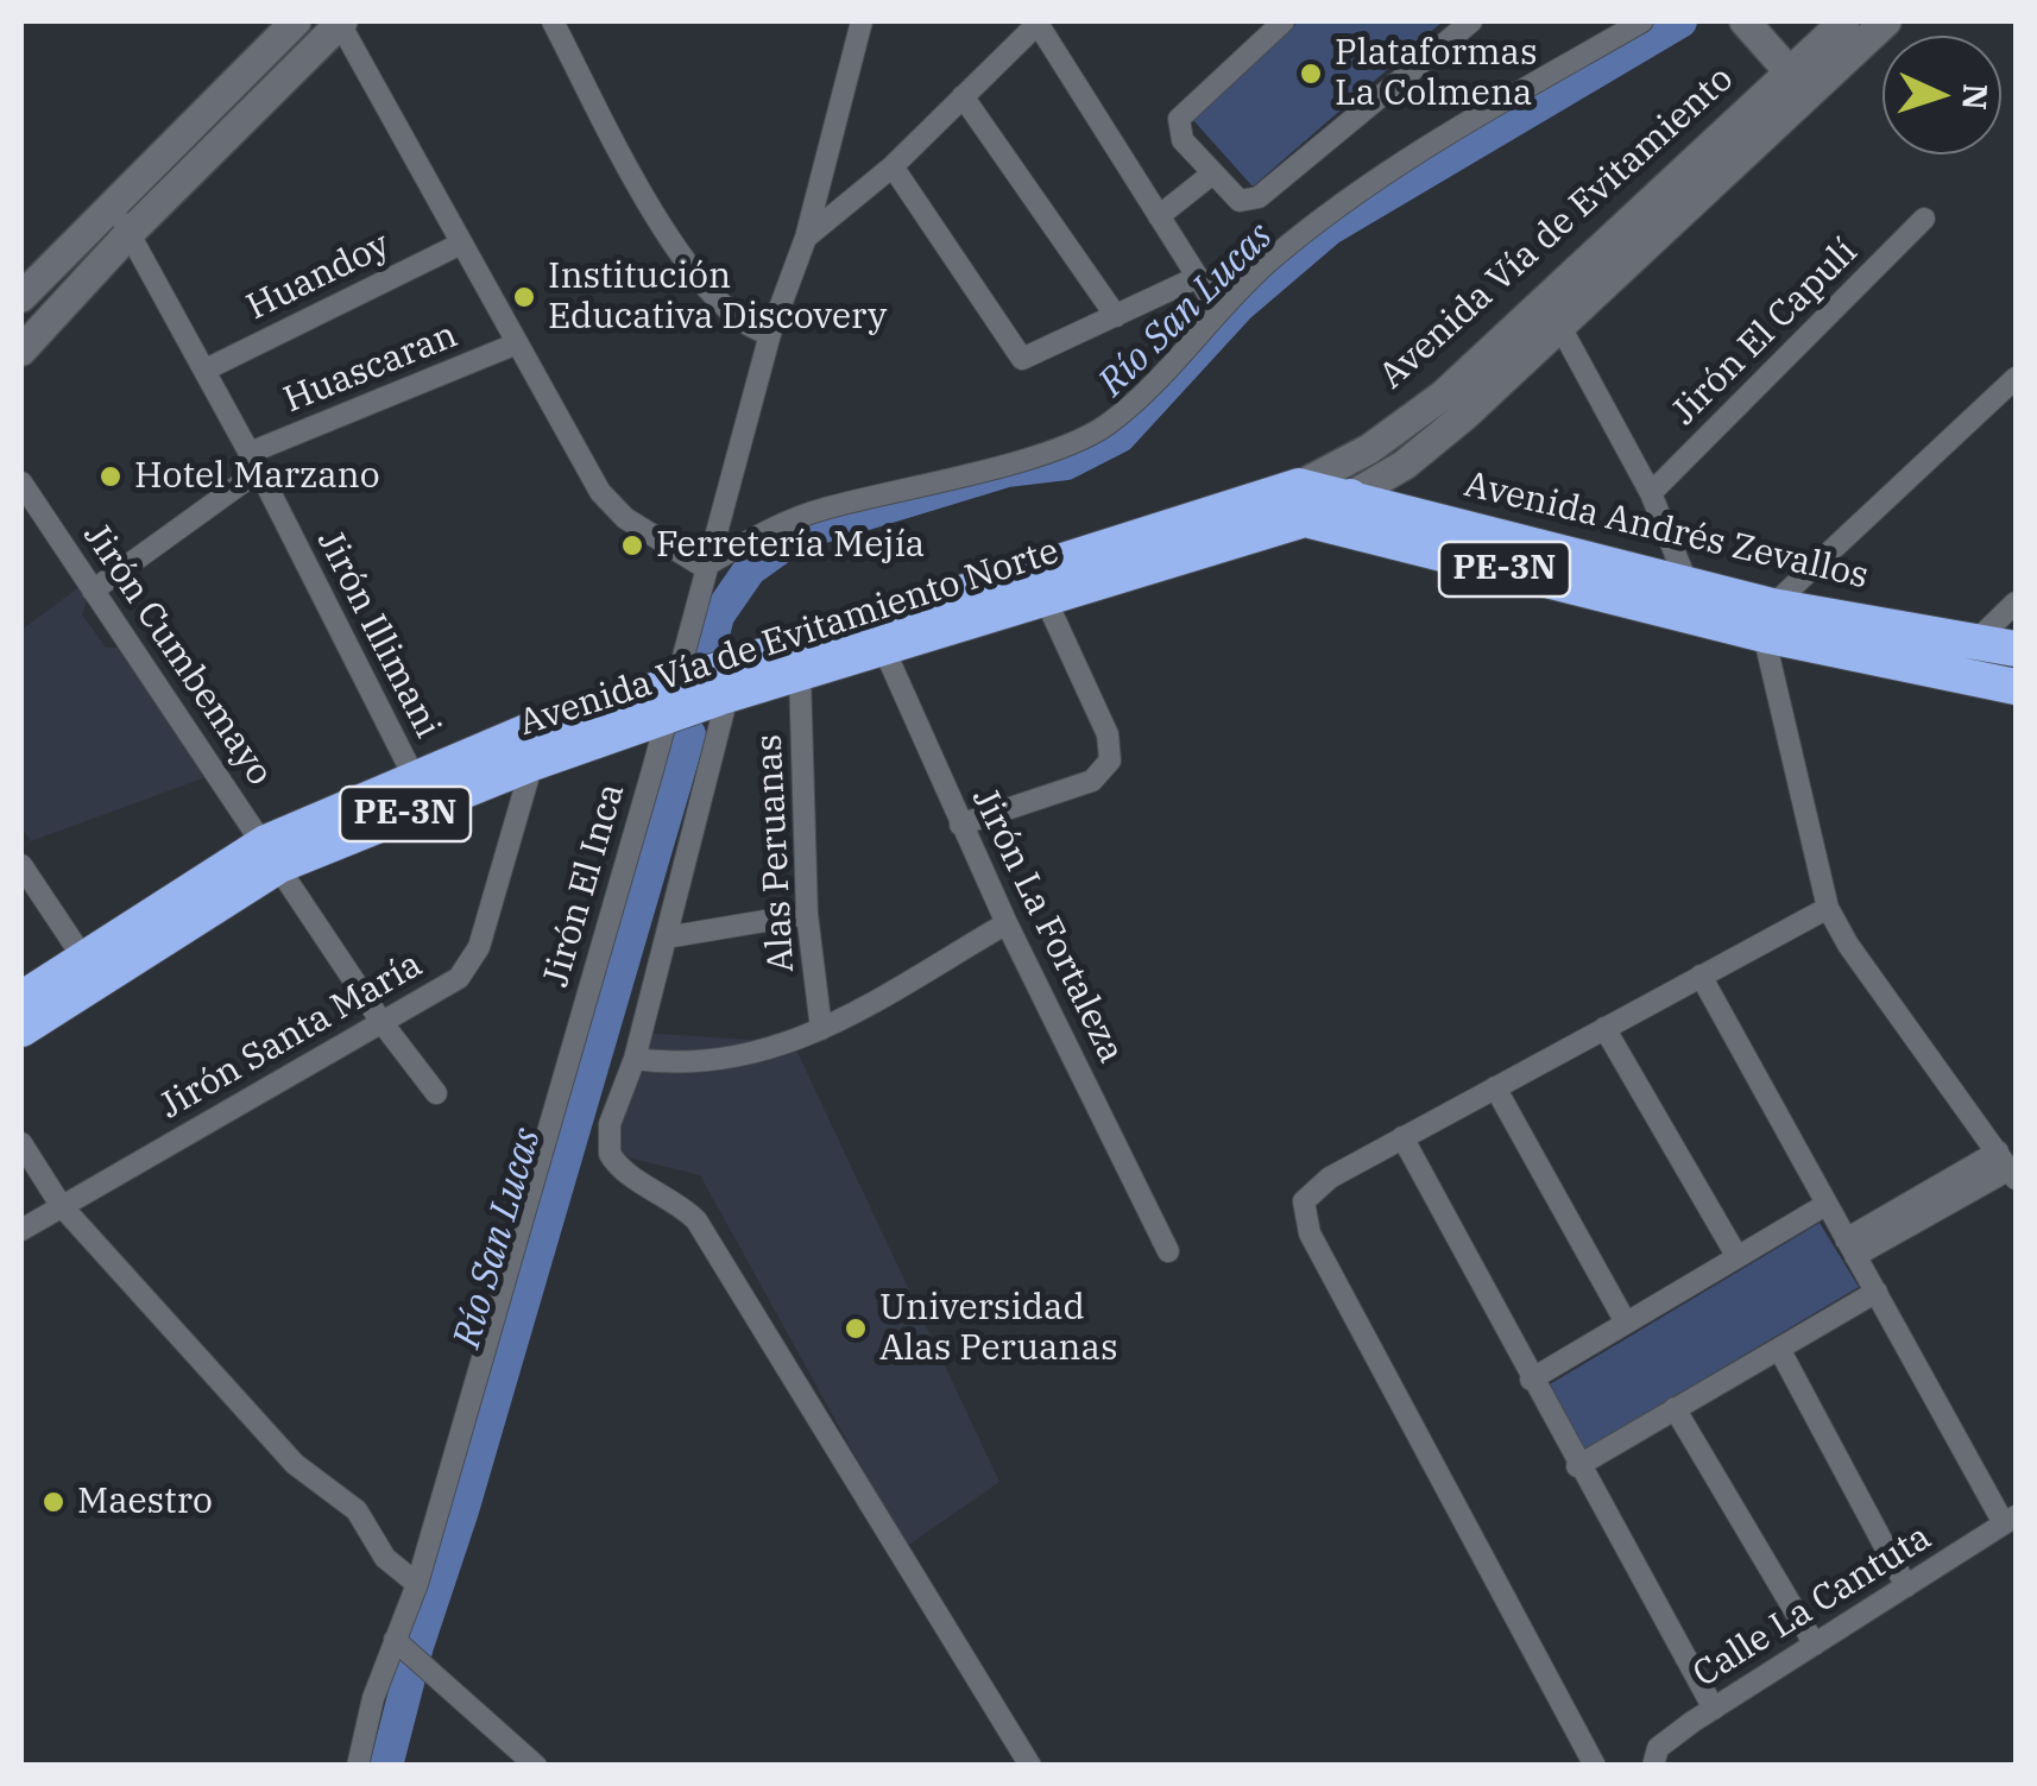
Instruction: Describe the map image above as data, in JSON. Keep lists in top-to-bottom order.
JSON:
{
  "streets": {
    "highway": ["Avenida Andrés Zevallos", "PE-3N", "Avenida Vía de Evitamiento Norte"],
    "street": [
      "Avenida Vía de Evitamiento",
      "Huandoy",
      "Jirón El Capulí",
      "Huascaran",
      "Jirón Illimani",
      "Jirón Cumbemayo",
      "Alas Peruanas",
      "Jirón El Inca",
      "Jirón La Fortaleza",
      "Jirón Santa María",
      "Calle La Cantuta"
    ]
  },
  "crossings": [
    ["Avenida Vía de Evitamiento", "Avenida Andrés Zevallos"],
    ["Avenida Vía de Evitamiento", "Avenida Vía de Evitamiento Norte"],
    ["Huandoy", "Jirón Illimani"],
    ["Huascaran", "Jirón Illimani"],
    ["Huascaran", "Jirón Cumbemayo"],
    ["Avenida Andrés Zevallos", "Avenida Vía de Evitamiento Norte"],
    ["PE-3N", "Jirón Illimani"],
    ["PE-3N", "Avenida Vía de Evitamiento Norte"],
    ["PE-3N", "Jirón Cumbemayo"],
    ["Jirón Illimani", "Avenida Vía de Evitamiento Norte"],
    ["Avenida Vía de Evitamiento Norte", "Jirón Cumbemayo"],
    ["Avenida Vía de Evitamiento Norte", "Alas Peruanas"],
    ["Avenida Vía de Evitamiento Norte", "Jirón El Inca"],
    ["Avenida Vía de Evitamiento Norte", "Jirón La Fortaleza"],
    ["Avenida Vía de Evitamiento Norte", "Jirón Santa María"],
    ["Jirón Cumbemayo", "Jirón Santa María"]
  ],
  "water": ["Río San Lucas"],
  "places": [
    "Plataformas La Colmena",
    "Institución Educativa Discovery",
    "Hotel Marzano",
    "Ferretería Mejía",
    "Universidad Alas Peruanas",
    "Maestro"
  ],
  "north": "right"
}
